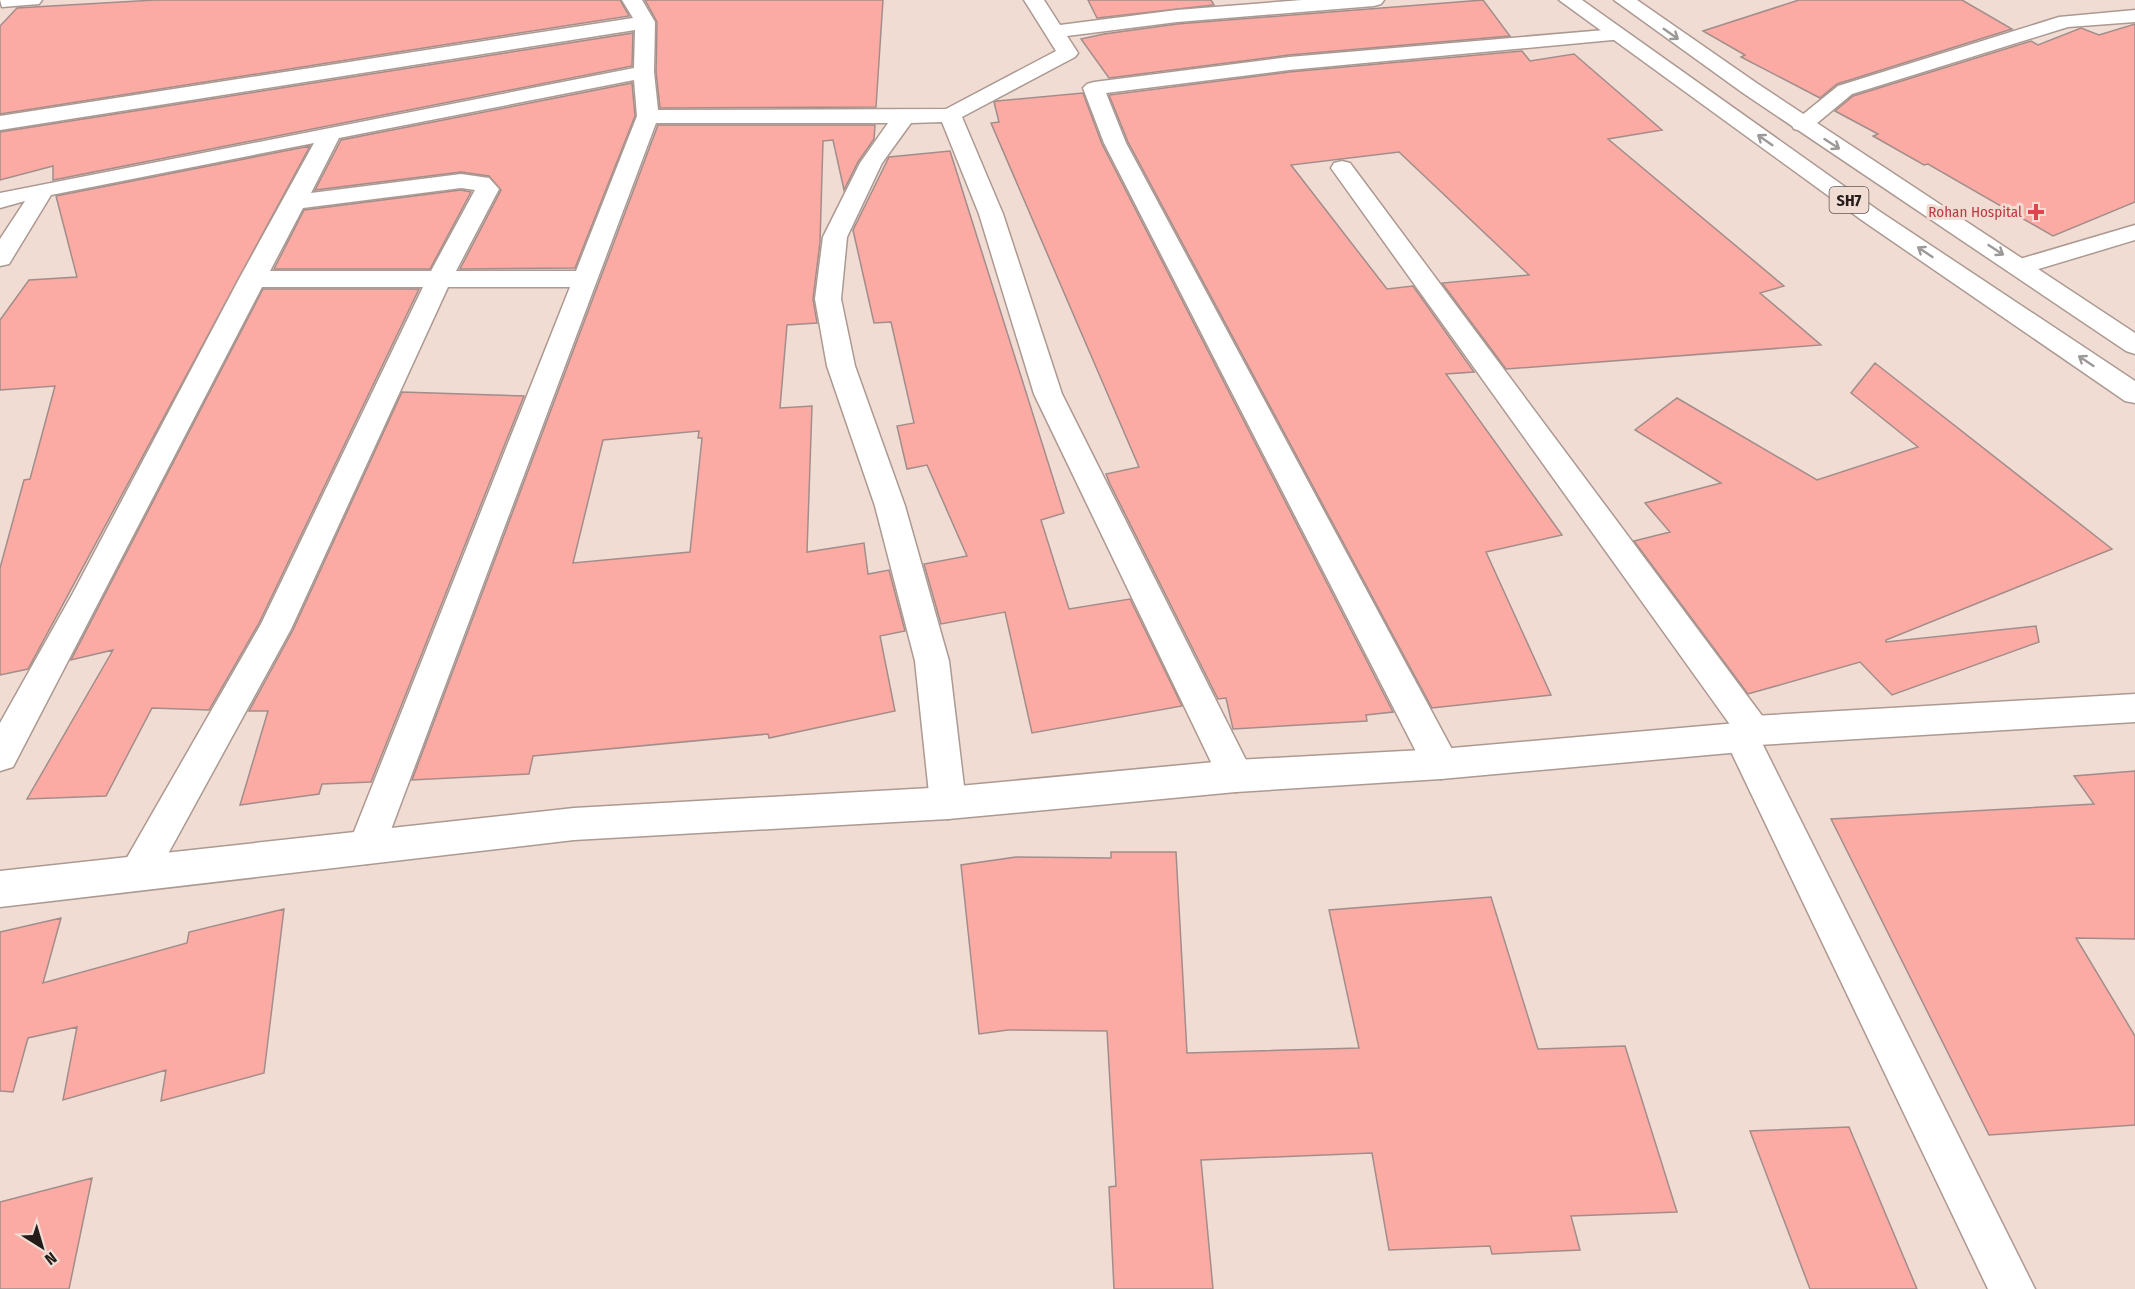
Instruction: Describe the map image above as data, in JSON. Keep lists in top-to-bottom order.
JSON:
{
  "streets": {
    "street": ["SH7"]
  },
  "places": {
    "health": ["Rohan Hospital"]
  },
  "north": "bottom right"
}
